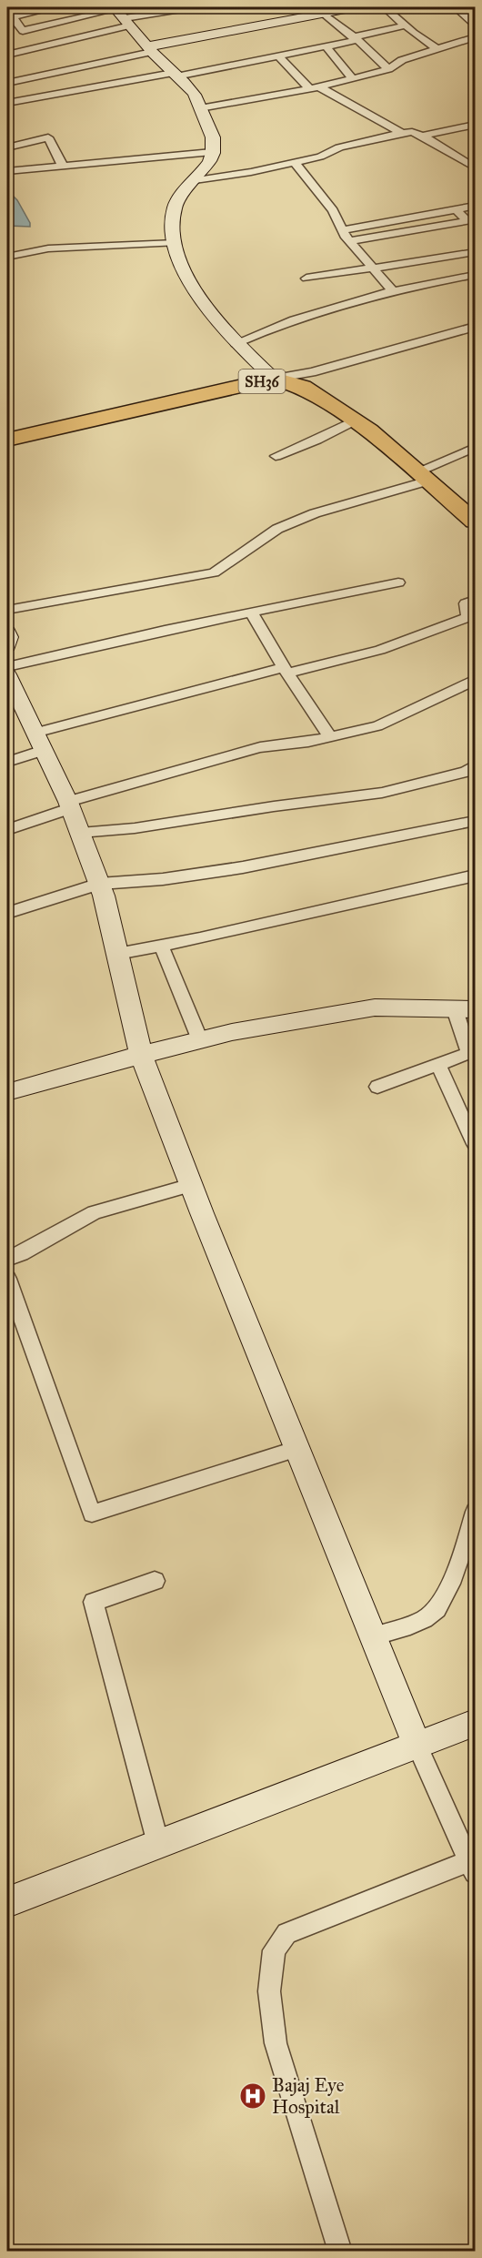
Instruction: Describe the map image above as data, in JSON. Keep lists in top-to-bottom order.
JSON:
{
  "streets": {
    "highway": ["SH36"]
  },
  "places": {
    "hospital": ["Bajaj Eye Hospital"]
  }
}
